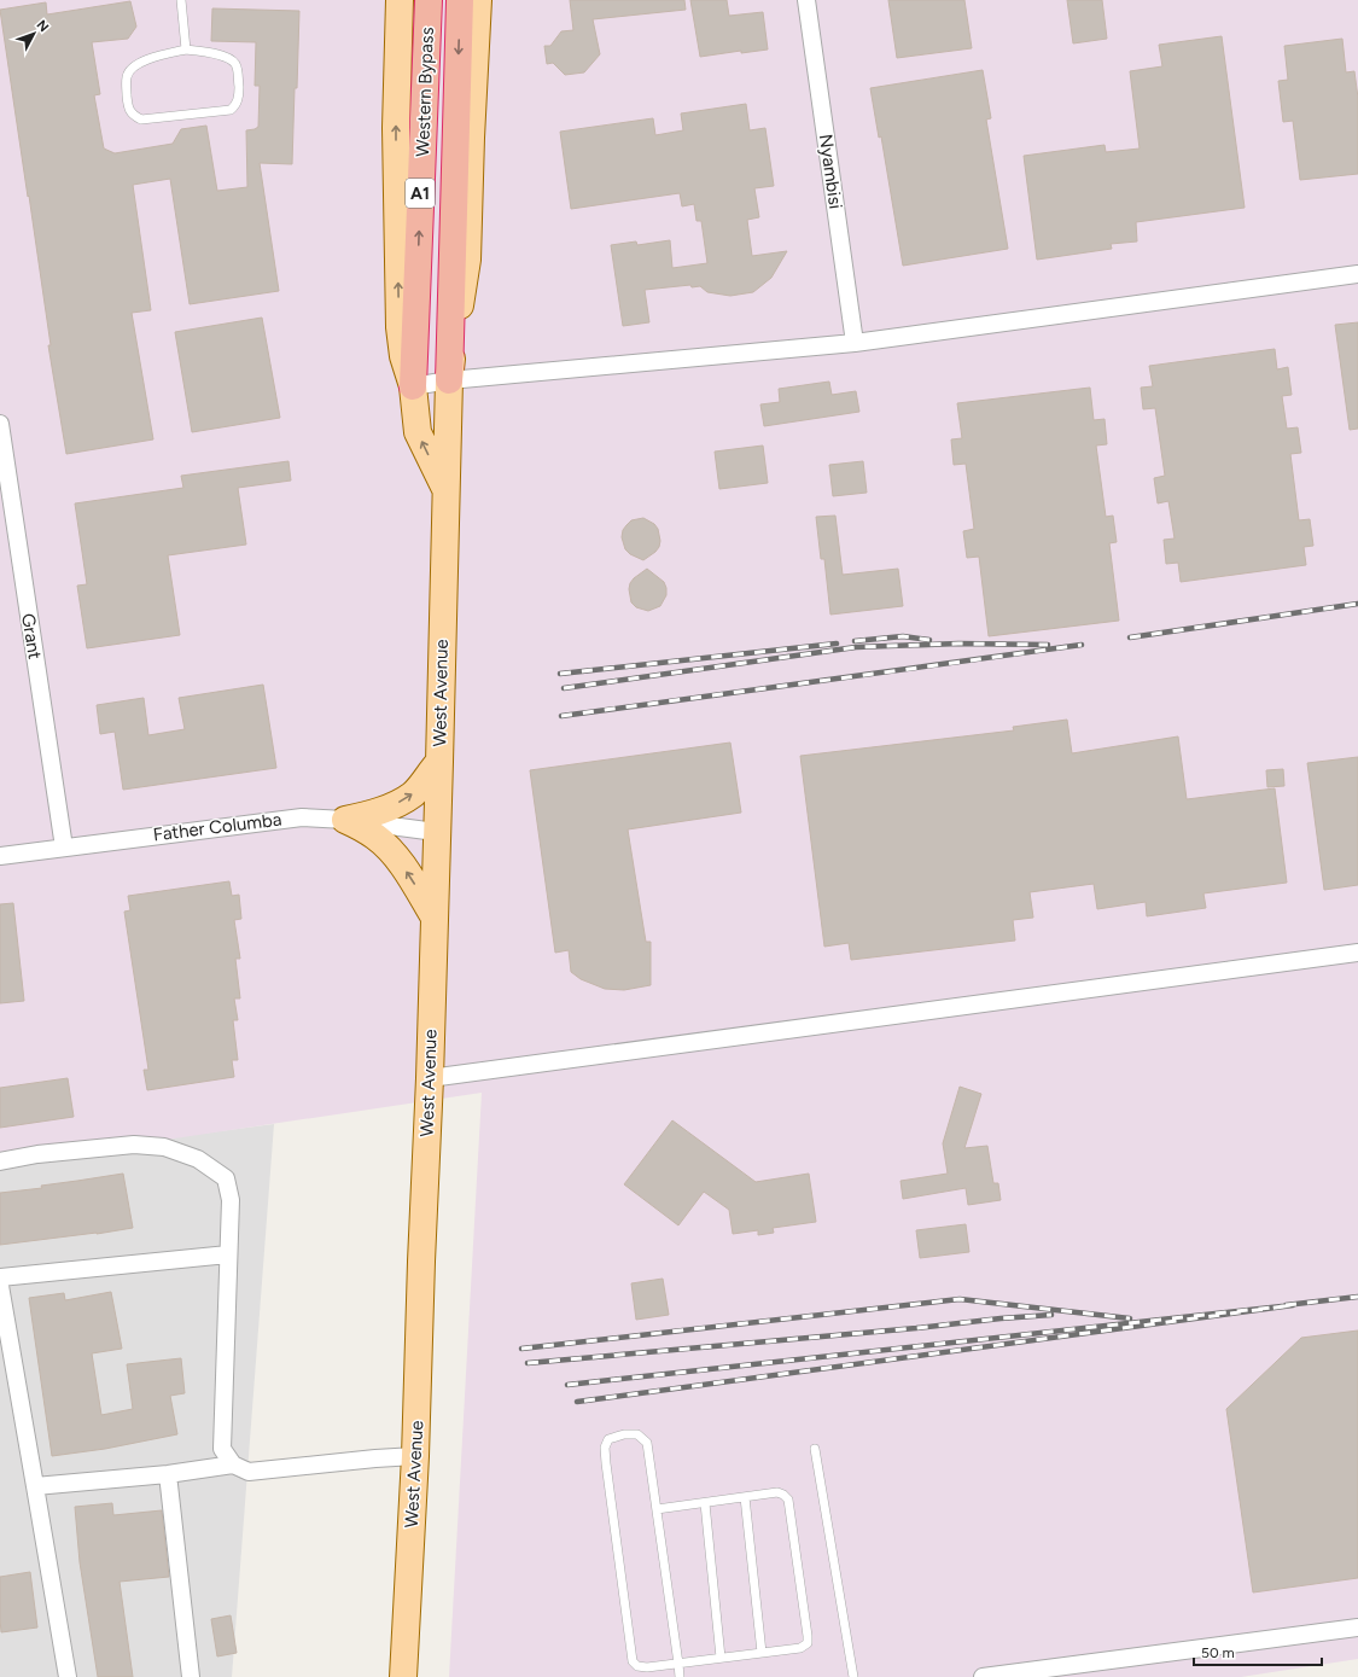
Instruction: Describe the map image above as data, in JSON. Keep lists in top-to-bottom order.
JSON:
{
  "streets": {
    "highway": ["Western Bypass", "A1"],
    "main road": ["West Avenue"],
    "street": ["Nyambisi", "Grant", "Father Columba"]
  },
  "crossings": [
    ["Western Bypass", "West Avenue"],
    ["Grant", "Father Columba"],
    ["West Avenue", "Father Columba"]
  ],
  "scale_bar": "50 m",
  "north": "top right"
}
